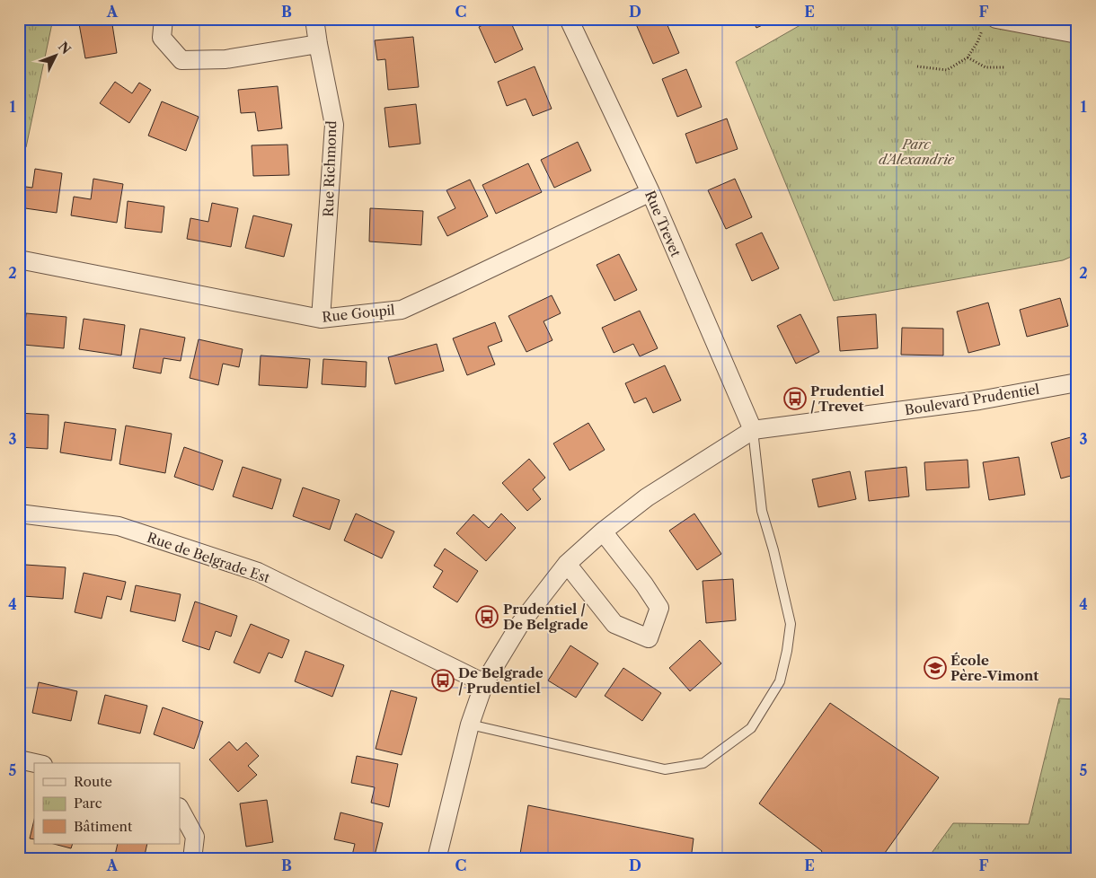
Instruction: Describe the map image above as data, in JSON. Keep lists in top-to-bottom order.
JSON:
{
  "streets": {
    "street": [
      "Rue Richmond",
      "Rue Trevet",
      "Rue Goupil",
      "Boulevard Prudentiel",
      "Rue de Belgrade Est"
    ]
  },
  "crossings": [
    ["Rue Richmond", "Rue Goupil"],
    ["Rue Trevet", "Rue Goupil"],
    ["Rue Trevet", "Boulevard Prudentiel"],
    ["Boulevard Prudentiel", "Rue de Belgrade Est"]
  ],
  "parks": ["Parc d'Alexandrie"],
  "places": {
    "bus stop": ["Prudentiel / Trevet", "Prudentiel / De Belgrade", "De Belgrade / Prudentiel"],
    "school or university": ["École Père-Vimont"]
  },
  "legend": ["Route", "Parc", "Bâtiment"],
  "north": "top right",
  "grid": {
    "columns": [
      "A",
      "B",
      "C",
      "D",
      "E",
      "F"
    ],
    "rows": [
      "1",
      "2",
      "3",
      "4",
      "5"
    ]
  }
}
